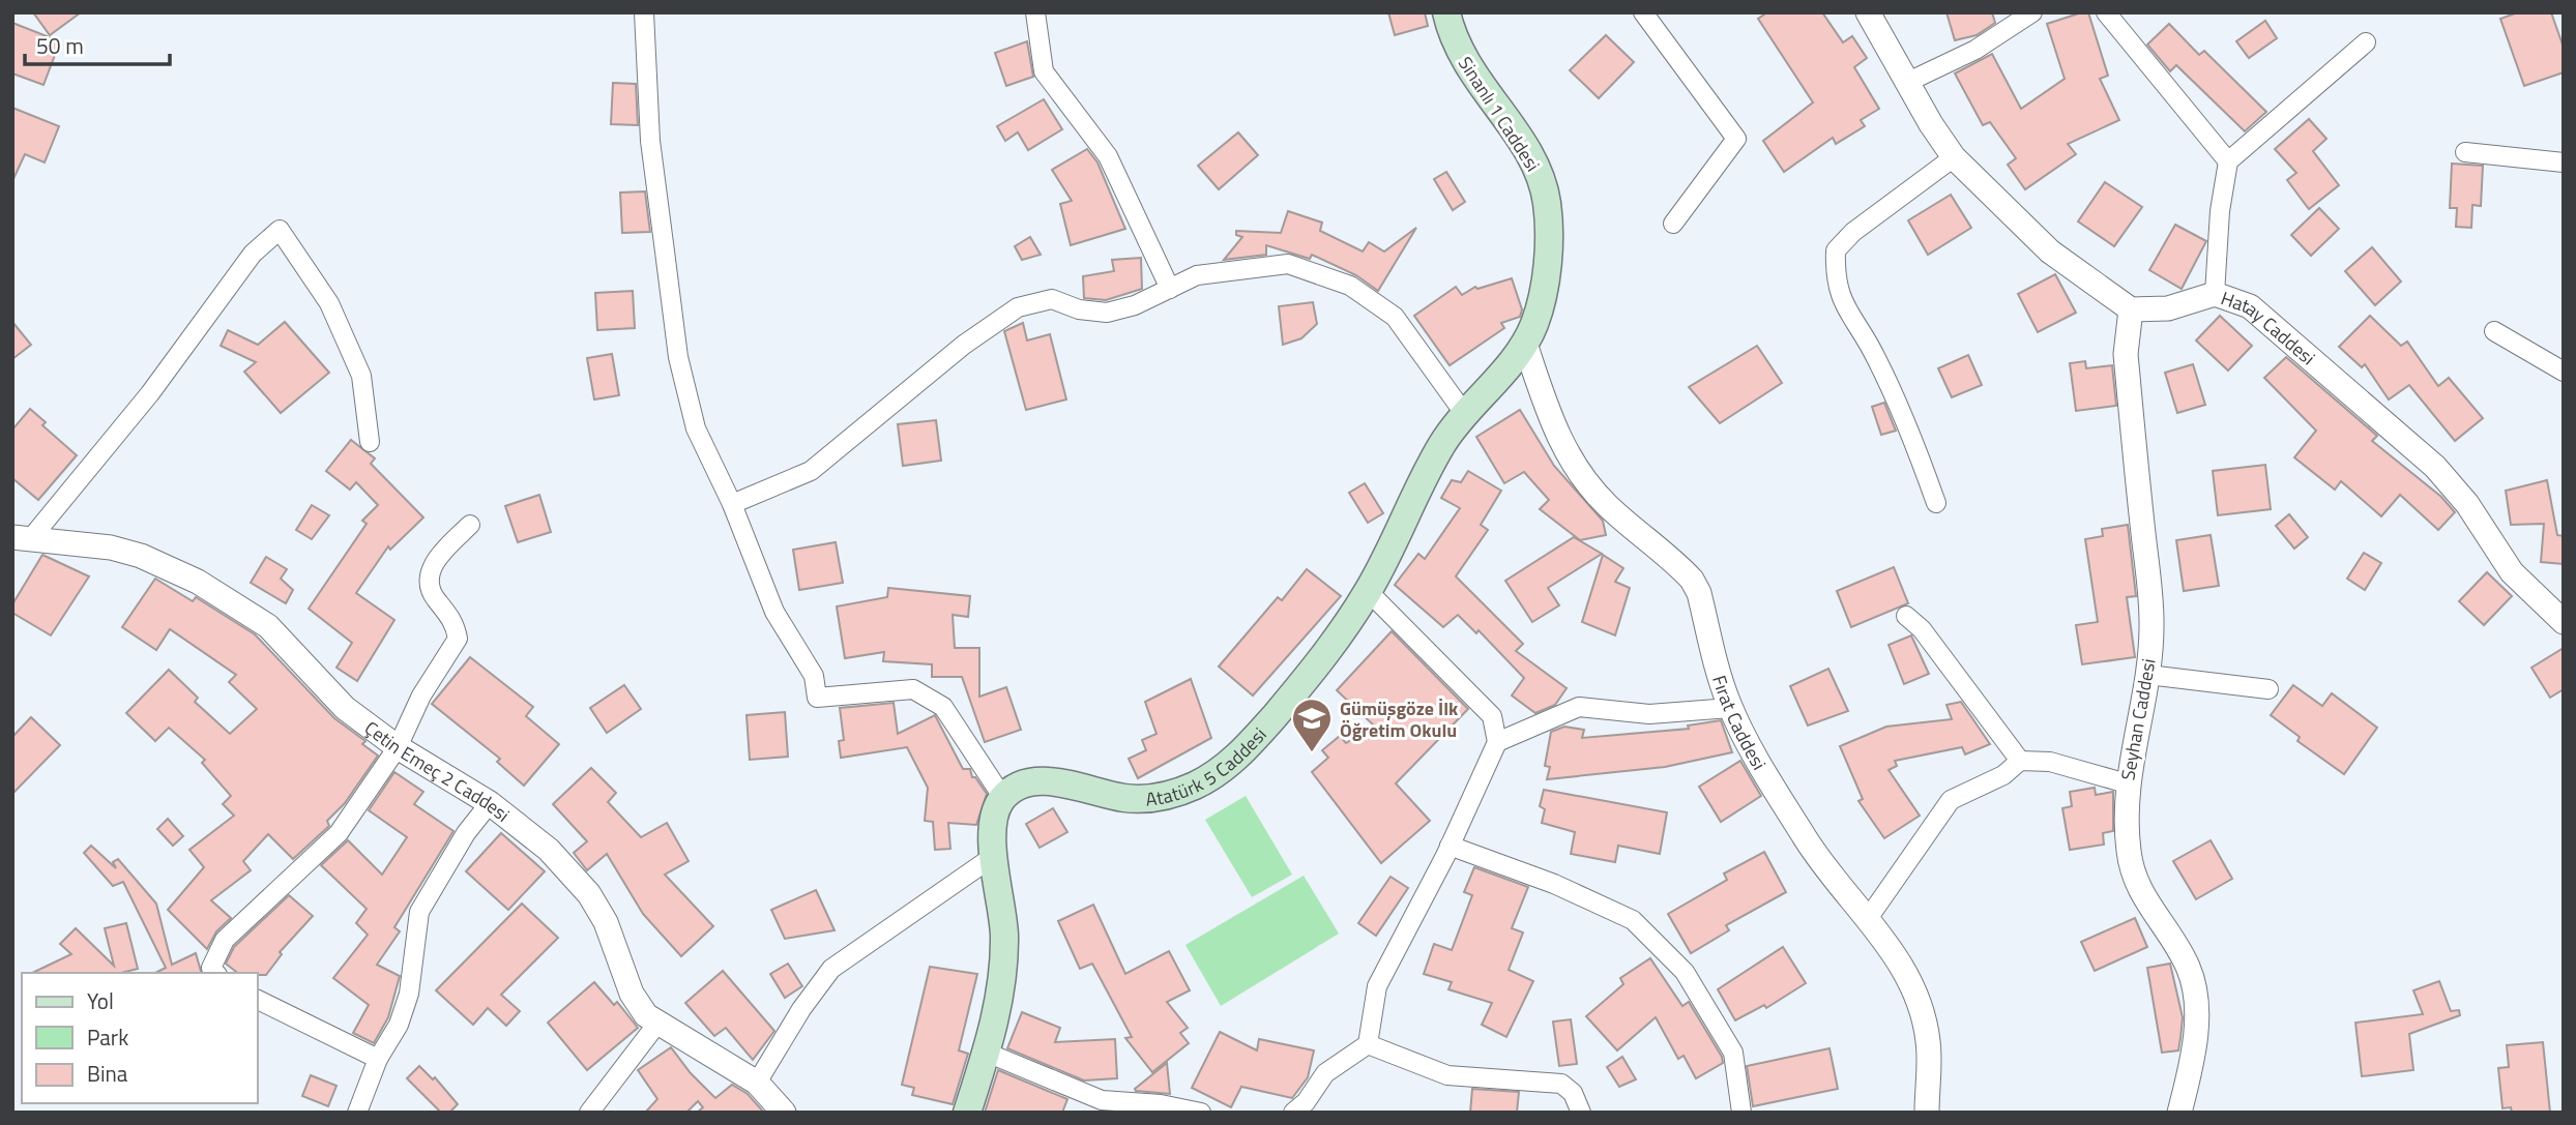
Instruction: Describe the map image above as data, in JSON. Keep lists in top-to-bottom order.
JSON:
{
  "streets": {
    "main road": ["Sinanlı 1 Caddesi", "Atatürk 5 Caddesi"],
    "street": [
      "Hatay Caddesi",
      "Seyhan Caddesi",
      "Fırat Caddesi",
      "Çetin Emeç 2 Caddesi"
    ]
  },
  "crossings": [
    ["Sinanlı 1 Caddesi", "Fırat Caddesi"],
    ["Sinanlı 1 Caddesi", "Atatürk 5 Caddesi"],
    ["Hatay Caddesi", "Seyhan Caddesi"],
    ["Fırat Caddesi", "Atatürk 5 Caddesi"]
  ],
  "places": {
    "school or university": ["Gümüşgöze İlk Öğretim Okulu"]
  },
  "legend": ["Yol", "Park", "Bina"],
  "scale_bar": "50 m"
}
